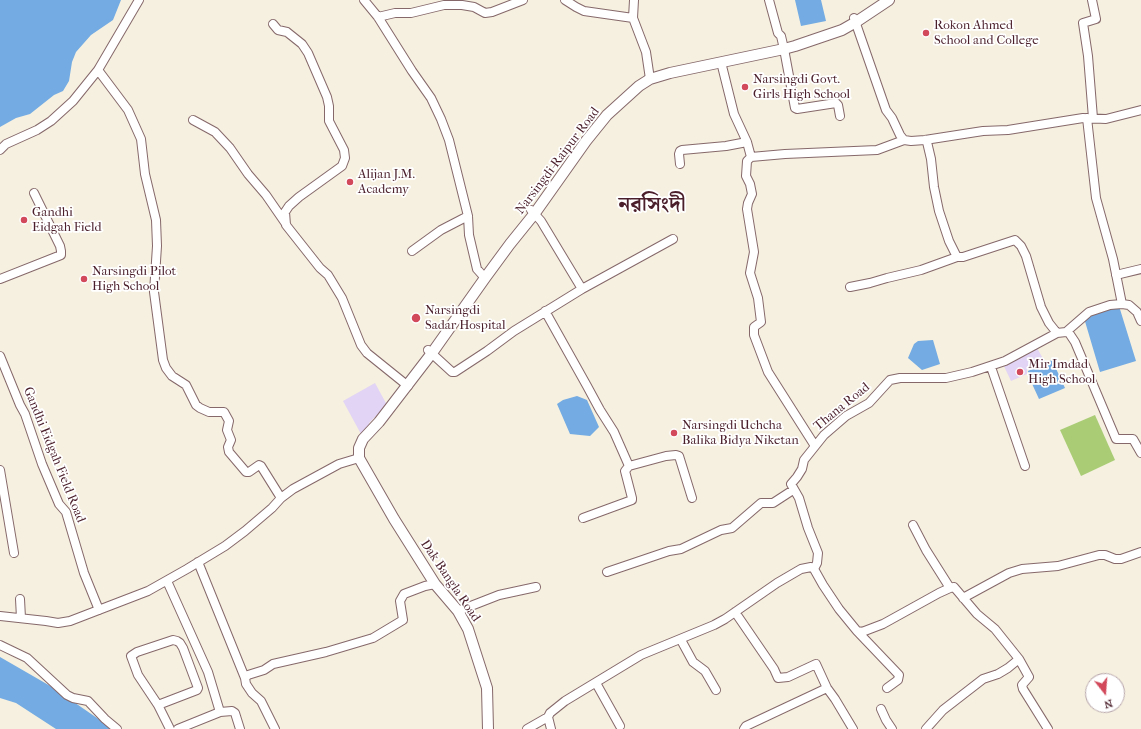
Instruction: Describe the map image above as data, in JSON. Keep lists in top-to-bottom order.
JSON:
{
  "streets": {
    "main road": ["Narsingdi-Raipur Road", "Dak Bangla Road"],
    "street": ["Thana Road", "Gandhi Eidgah Field Road"]
  },
  "crossings": [
    ["Narsingdi-Raipur Road", "Dak Bangla Road"]
  ],
  "districts": ["নরসিংদী"],
  "places": [
    "Rokon Ahmed School and College",
    "Narsingdi Govt. Girls High School",
    "Alijan J.M. Academy",
    "Gandhi Eidgah Field",
    "Narsingdi Pilot High School",
    "Narsingdi Sadar Hospital",
    "Mir Imdad High School",
    "Narsingdi Uchcha Balika Bidya Niketan"
  ],
  "north": "bottom"
}
